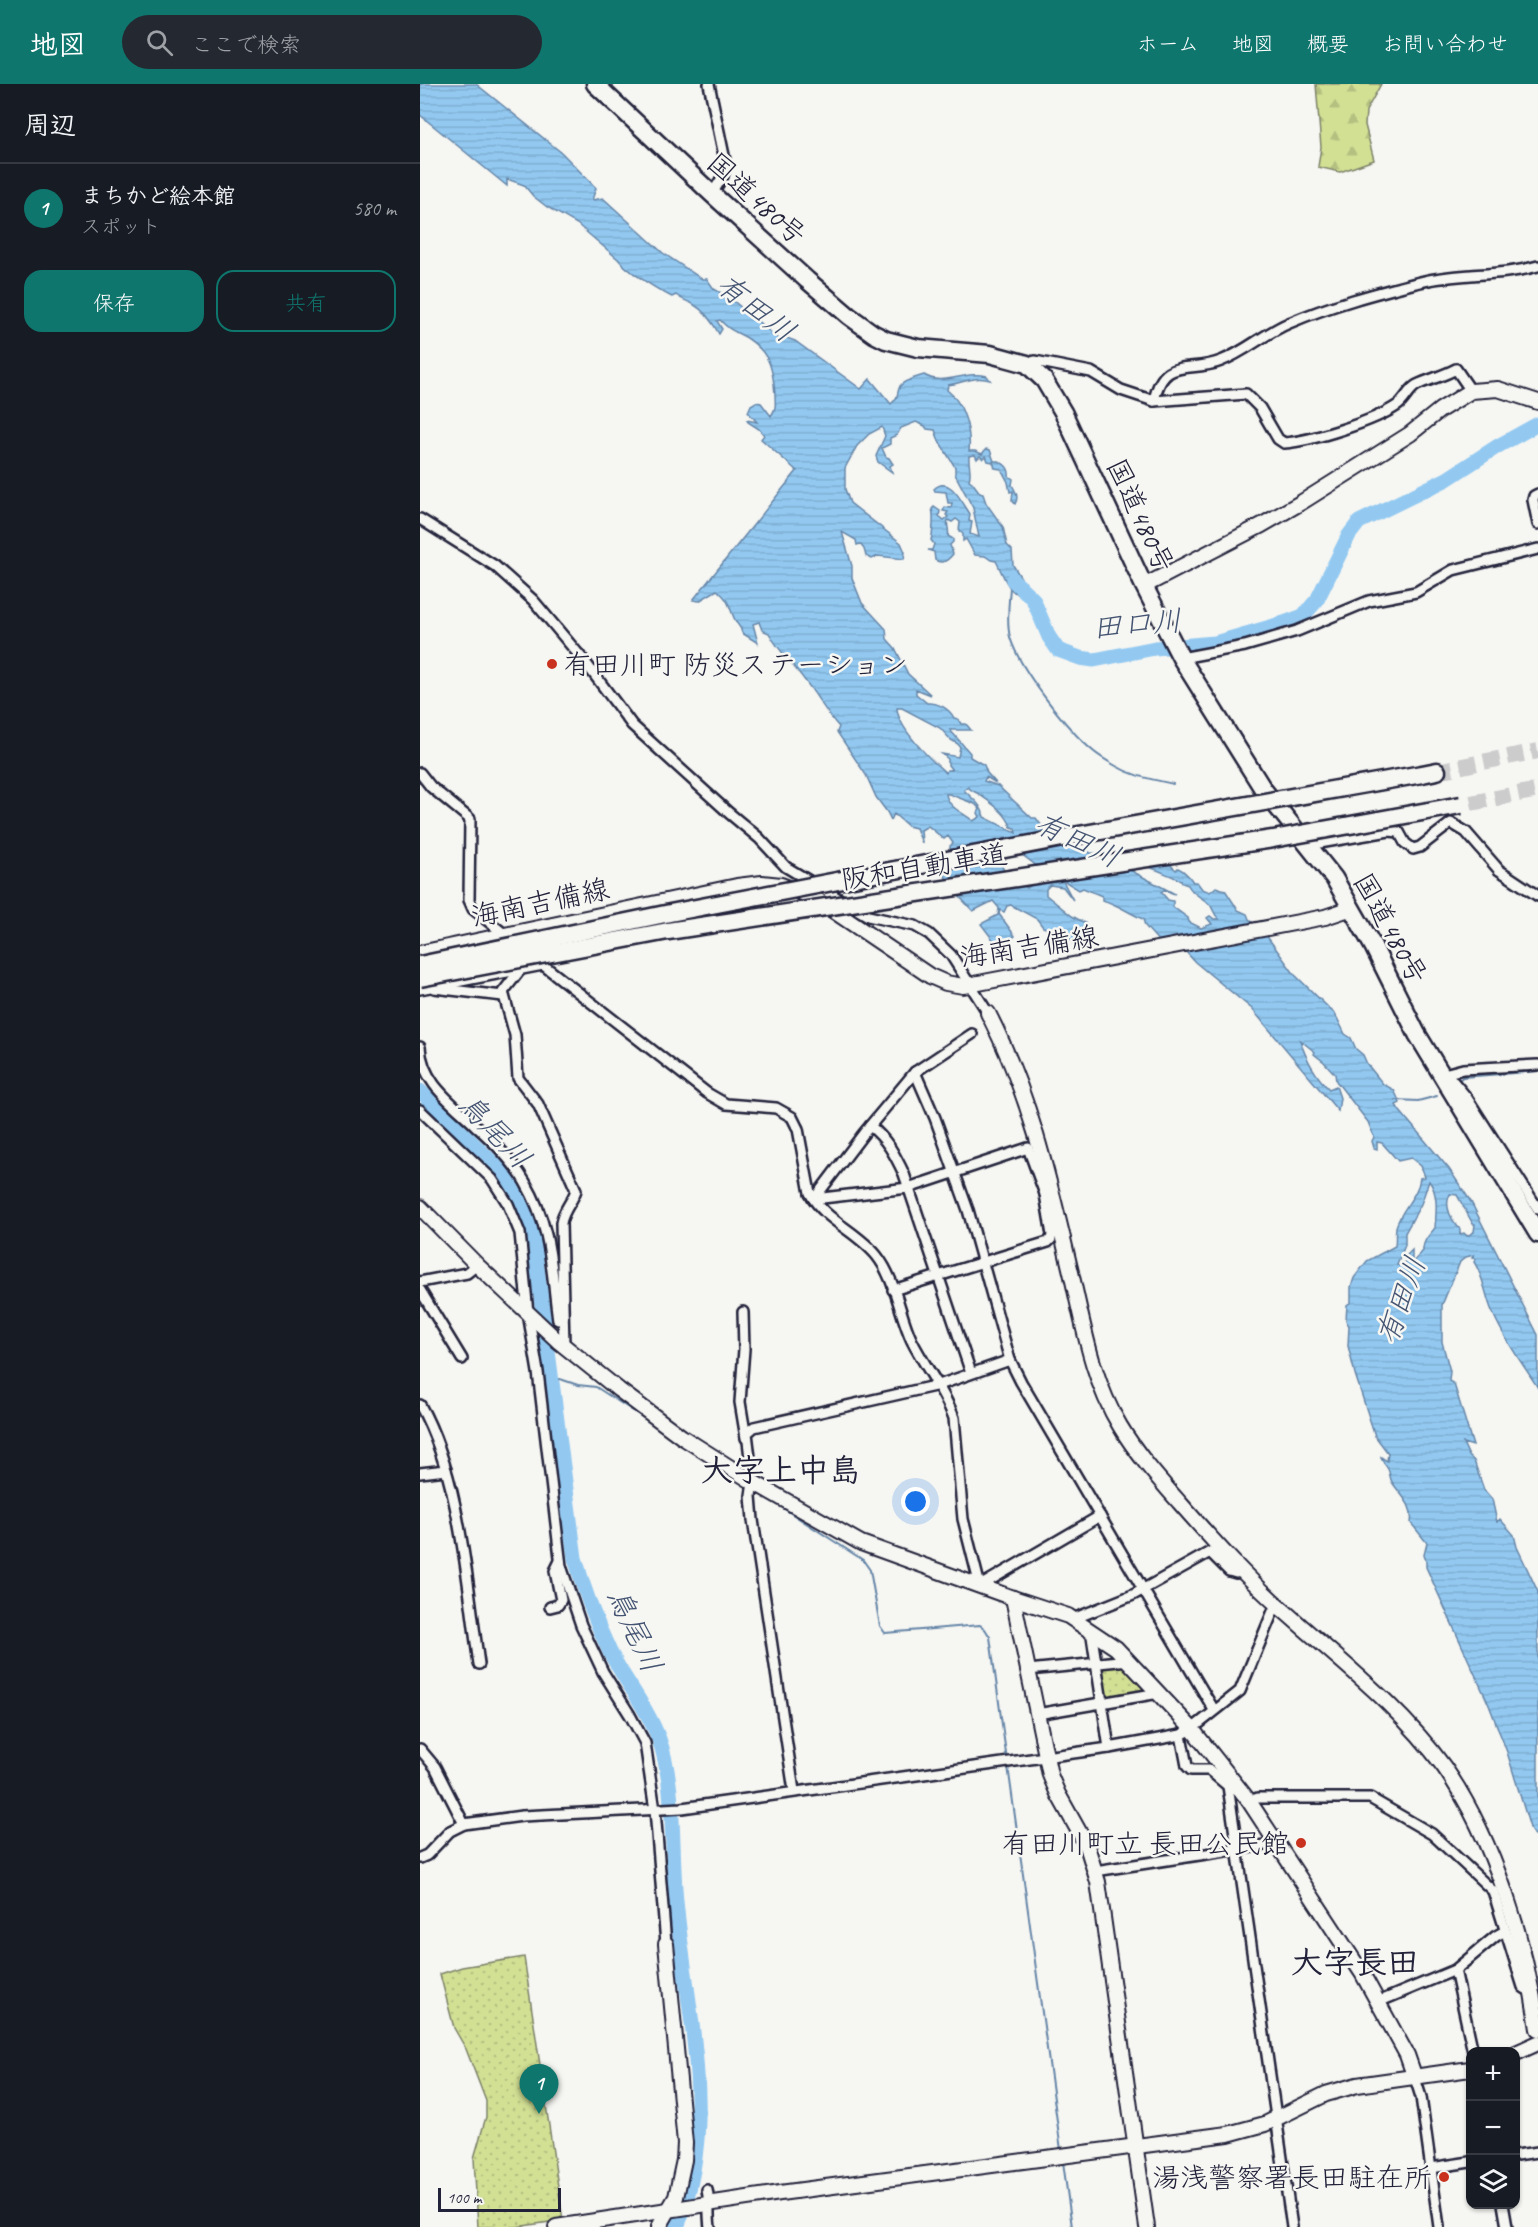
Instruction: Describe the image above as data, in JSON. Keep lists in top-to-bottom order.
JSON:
{
  "streets": {
    "highway": ["国道480号", "阪和自動車道"],
    "street": ["海南吉備線"]
  },
  "crossings": [
    ["国道480号", "海南吉備線"]
  ],
  "districts": ["大字上中島", "大字長田"],
  "water": ["有田川", "田口川", "鳥尾川"],
  "places": ["有田川町 防災ステーション", "有田川町立 長田公民館", "湯浅警察署長田駐在所"],
  "scale_bar": "100 m",
  "page": {
    "header": "地図",
    "search": "ここで検索",
    "nav": [
      "ホーム",
      "地図",
      "概要",
      "お問い合わせ"
    ],
    "heading": "周辺",
    "list": [
      {
        "mark": "1",
        "name": "まちかど絵本館",
        "note": "スポット",
        "value": "580 m"
      }
    ],
    "buttons": ["保存", "共有"],
    "map_buttons": ["+", "−"],
    "pins": "1",
    "scale": "100 m"
  }
}
